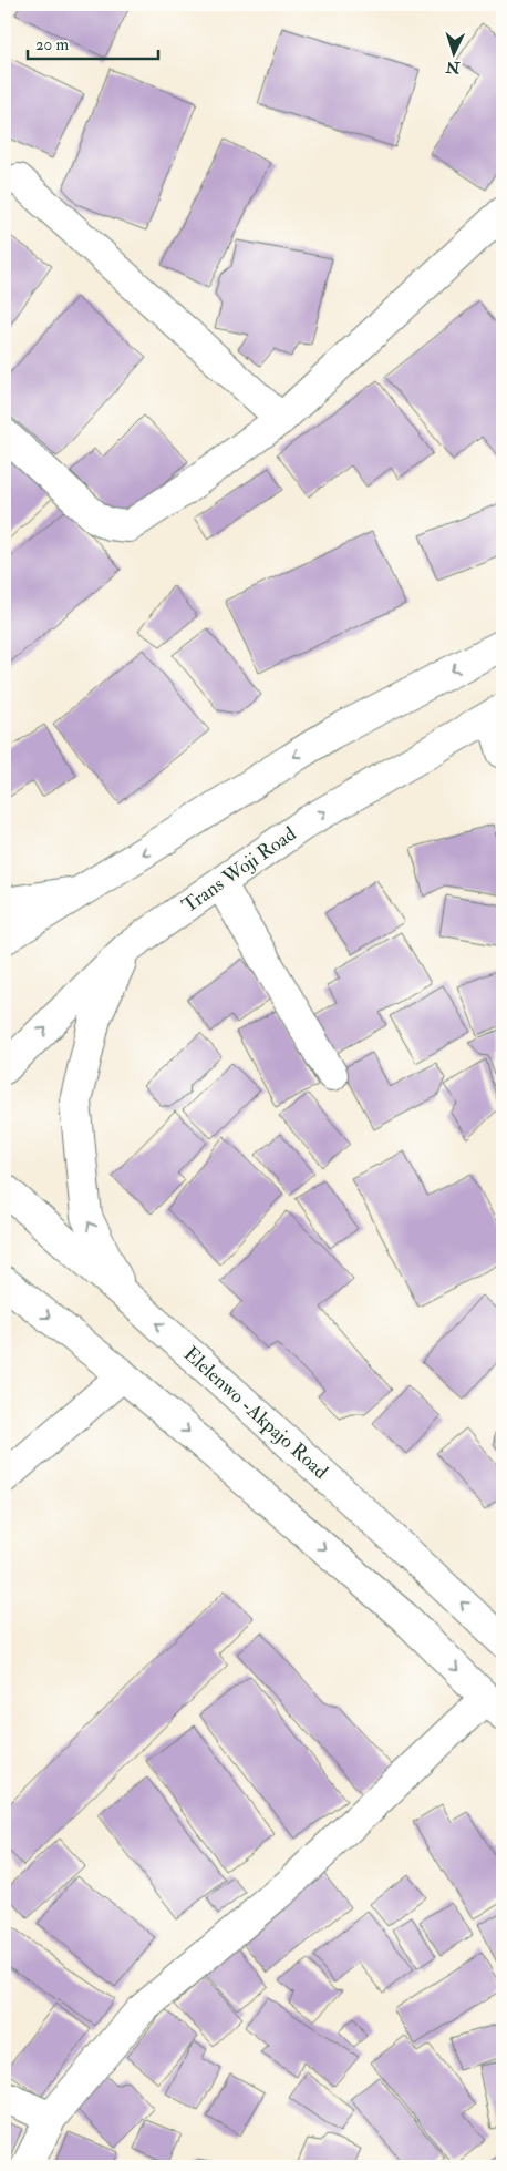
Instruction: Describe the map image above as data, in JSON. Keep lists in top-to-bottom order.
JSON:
{
  "streets": {
    "main road": ["Trans Woji Road", "Elelenwo -Akpajo Road"]
  },
  "scale_bar": "20 m",
  "north": "bottom"
}
